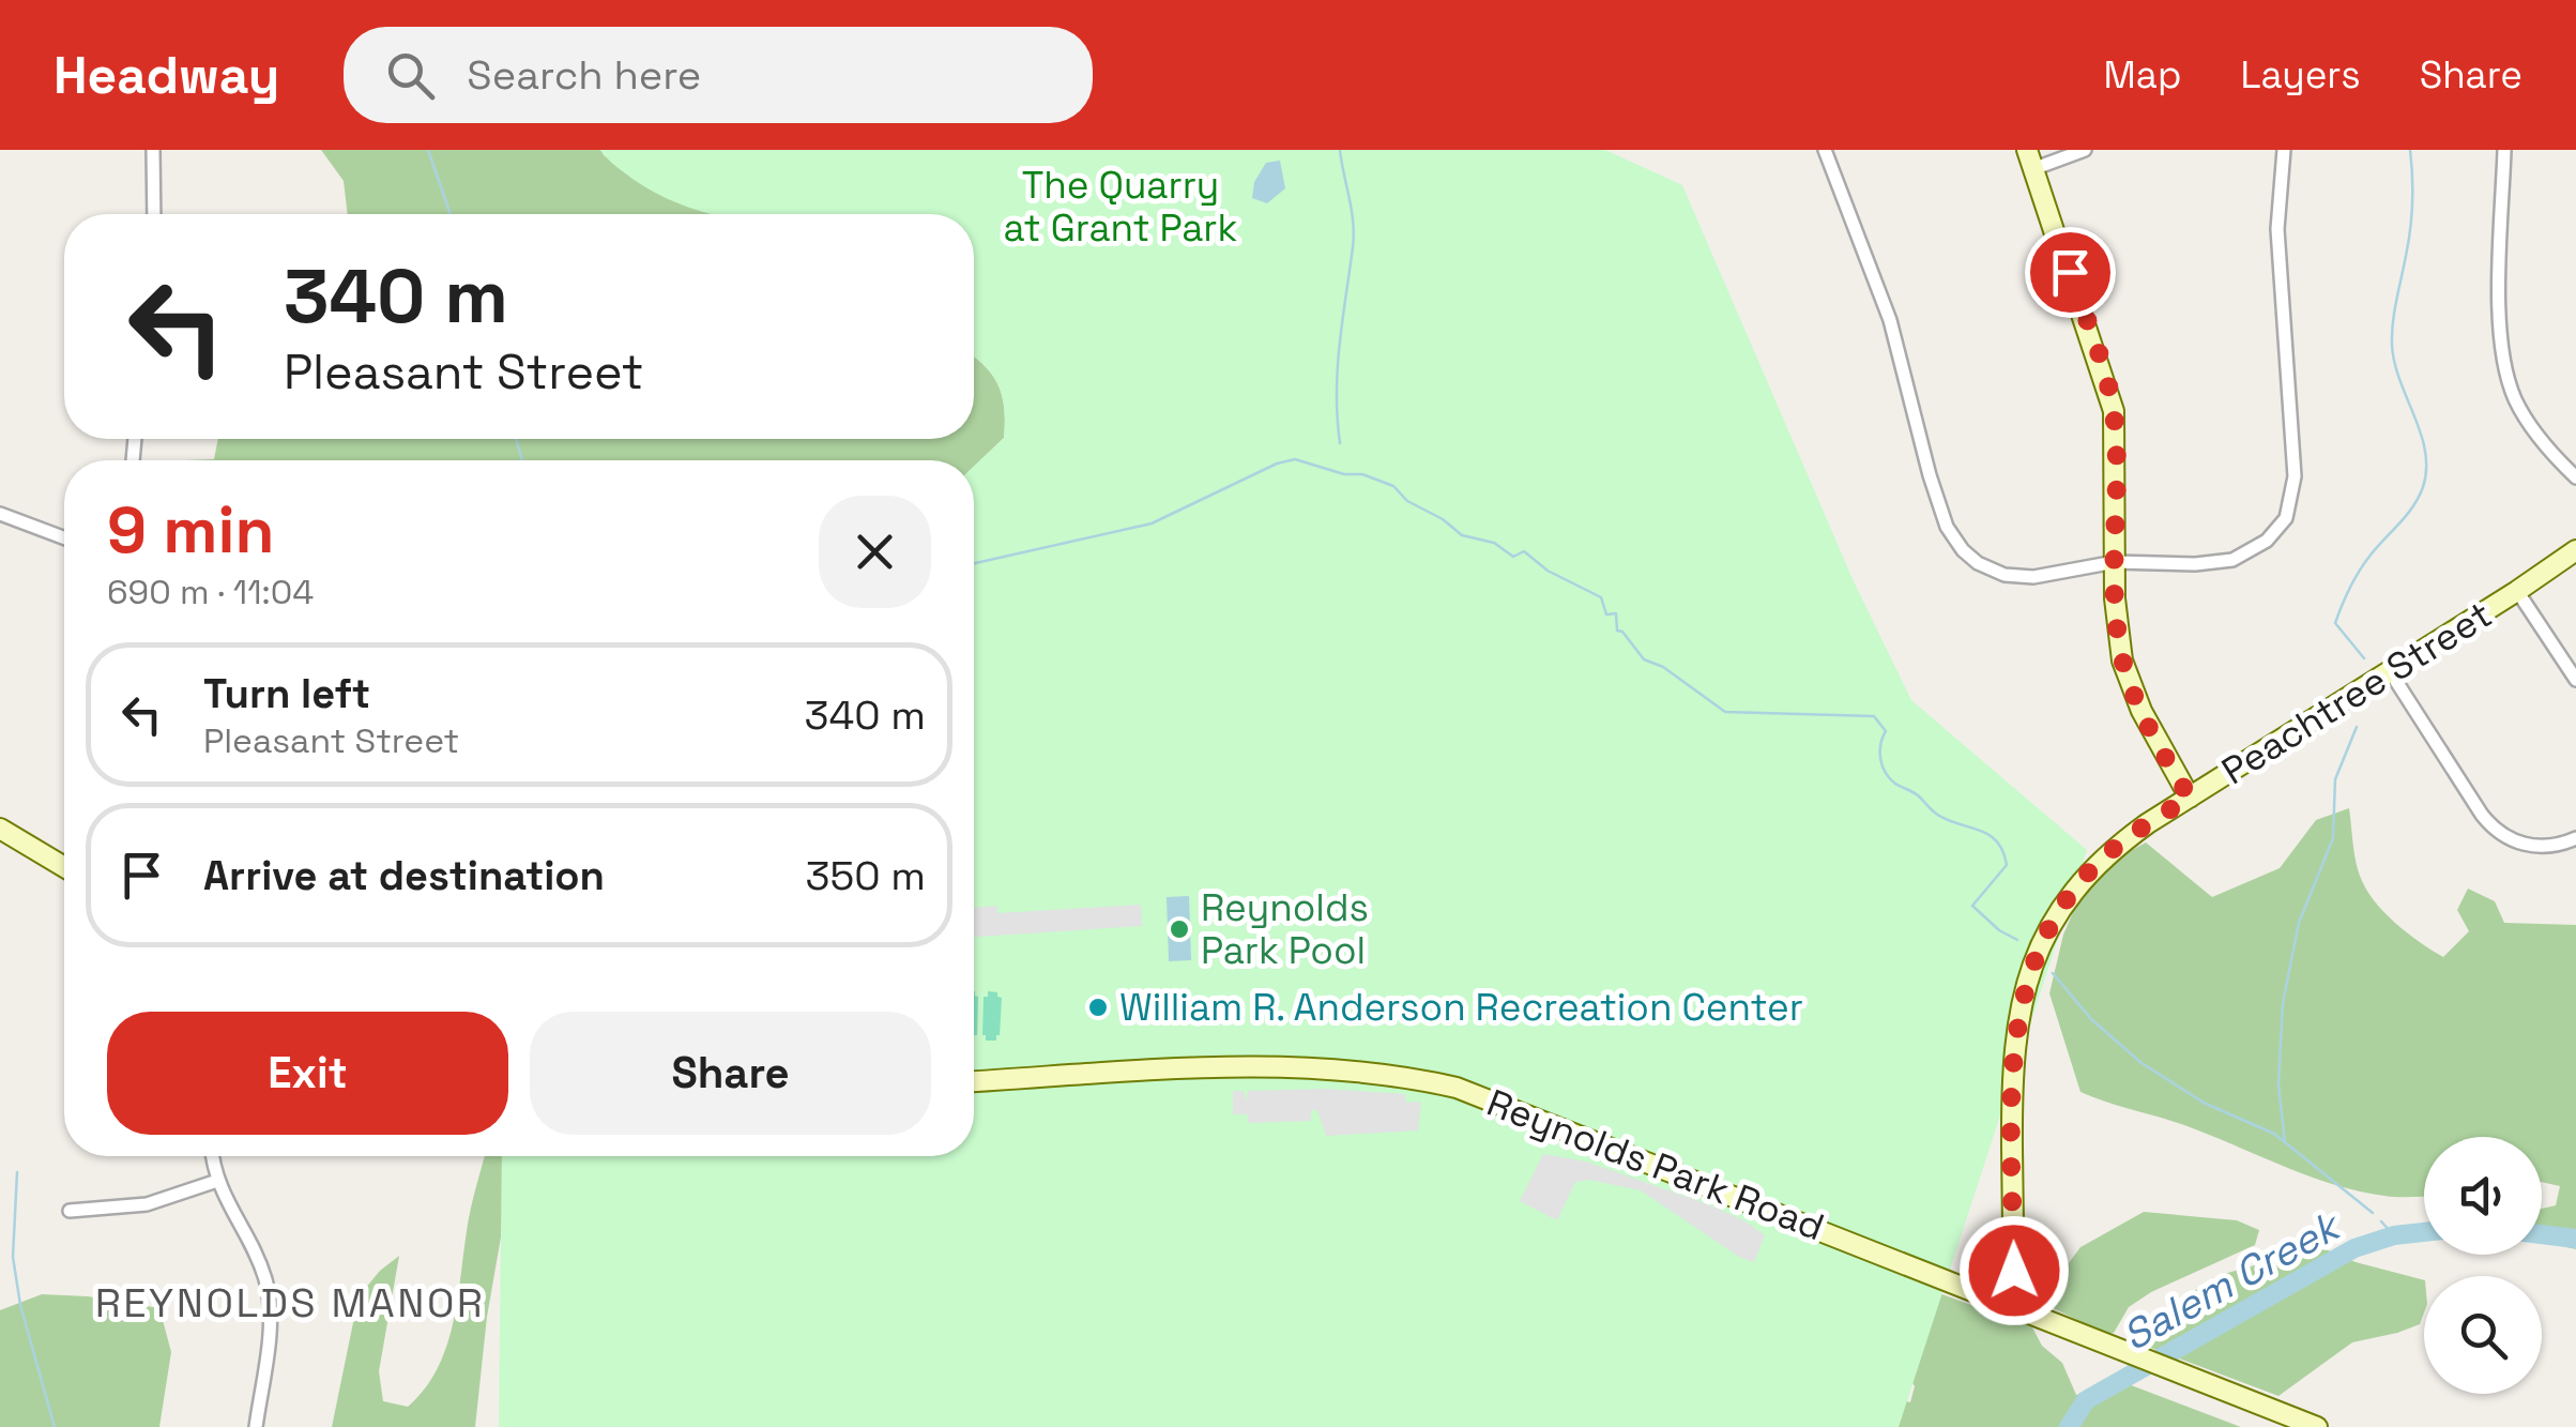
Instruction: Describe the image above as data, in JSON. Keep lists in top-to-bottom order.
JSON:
{
  "streets": {
    "street": ["Peachtree Street", "Reynolds Park Road"]
  },
  "crossings": [
    ["Peachtree Street", "Reynolds Park Road"]
  ],
  "districts": ["REYNOLDS MANOR"],
  "water": ["Salem Creek"],
  "parks": ["The Quarry at Grant Park"],
  "places": ["Reynolds Park Pool", "William R. Anderson Recreation Center"],
  "page": {
    "header": "Headway",
    "search": "Search here",
    "nav": ["Map", "Layers", "Share"],
    "turn": ["340 m", "Pleasant Street"],
    "heading": ["9 min", "690 m · 11:04"],
    "list": [
      {
        "name": "Turn left",
        "note": "Pleasant Street",
        "value": "340 m"
      },
      {
        "name": "Arrive at destination",
        "value": "350 m"
      }
    ],
    "buttons": ["Exit", "Share"]
  }
}
